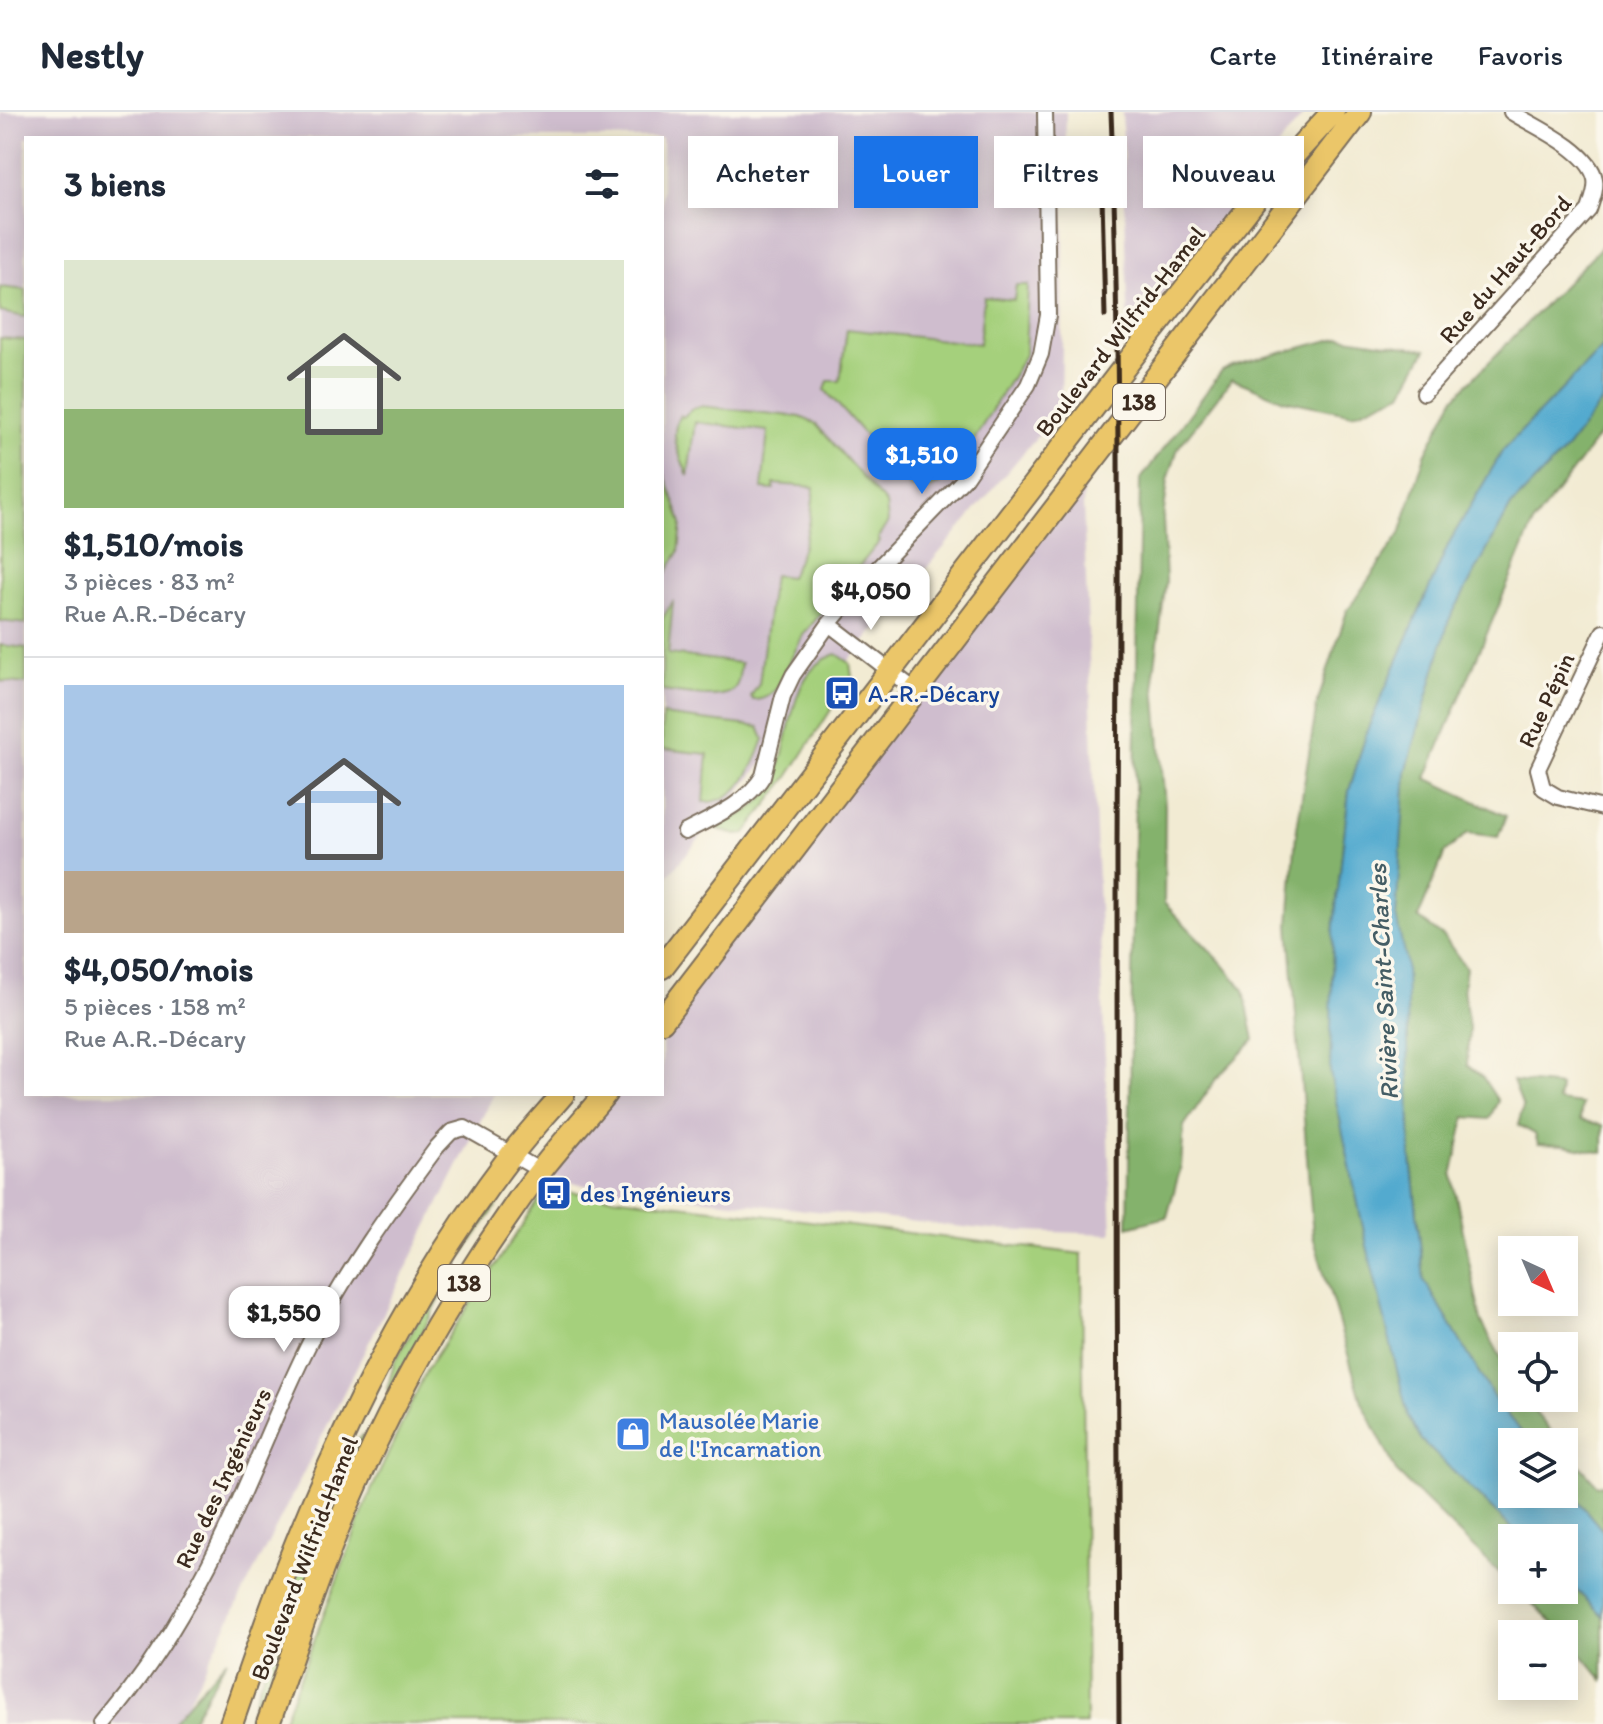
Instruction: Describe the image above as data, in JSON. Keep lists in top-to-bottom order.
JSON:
{
  "streets": {
    "main road": ["Boulevard Wilfrid-Hamel", "138"],
    "street": ["Rue du Haut-Bord", "Rue Pépin", "Rue des Ingénieurs"]
  },
  "crossings": [
    ["Boulevard Wilfrid-Hamel", "Rue des Ingénieurs"]
  ],
  "water": ["Rivière Saint-Charles"],
  "places": {
    "bus stop": ["A.-R.-Décary", "des Ingénieurs"],
    "shop": ["Mausolée Marie de l'Incarnation"]
  },
  "north": "bottom right",
  "page": {
    "header": "Nestly",
    "nav": ["Carte", "Itinéraire", "Favoris"],
    "chip": [
      "Acheter",
      "Louer",
      "Filtres",
      "Nouveau"
    ],
    "heading": "3 biens",
    "list": [
      {
        "name": "$1,510/mois",
        "note": "3 pièces · 83 m² · Rue A.R.-Décary"
      },
      {
        "name": "$4,050/mois",
        "note": "5 pièces · 158 m² · Rue A.R.-Décary"
      }
    ],
    "price": ["$1,510", "$4,050", "$1,550"],
    "map_buttons": ["+", "−"]
  }
}
